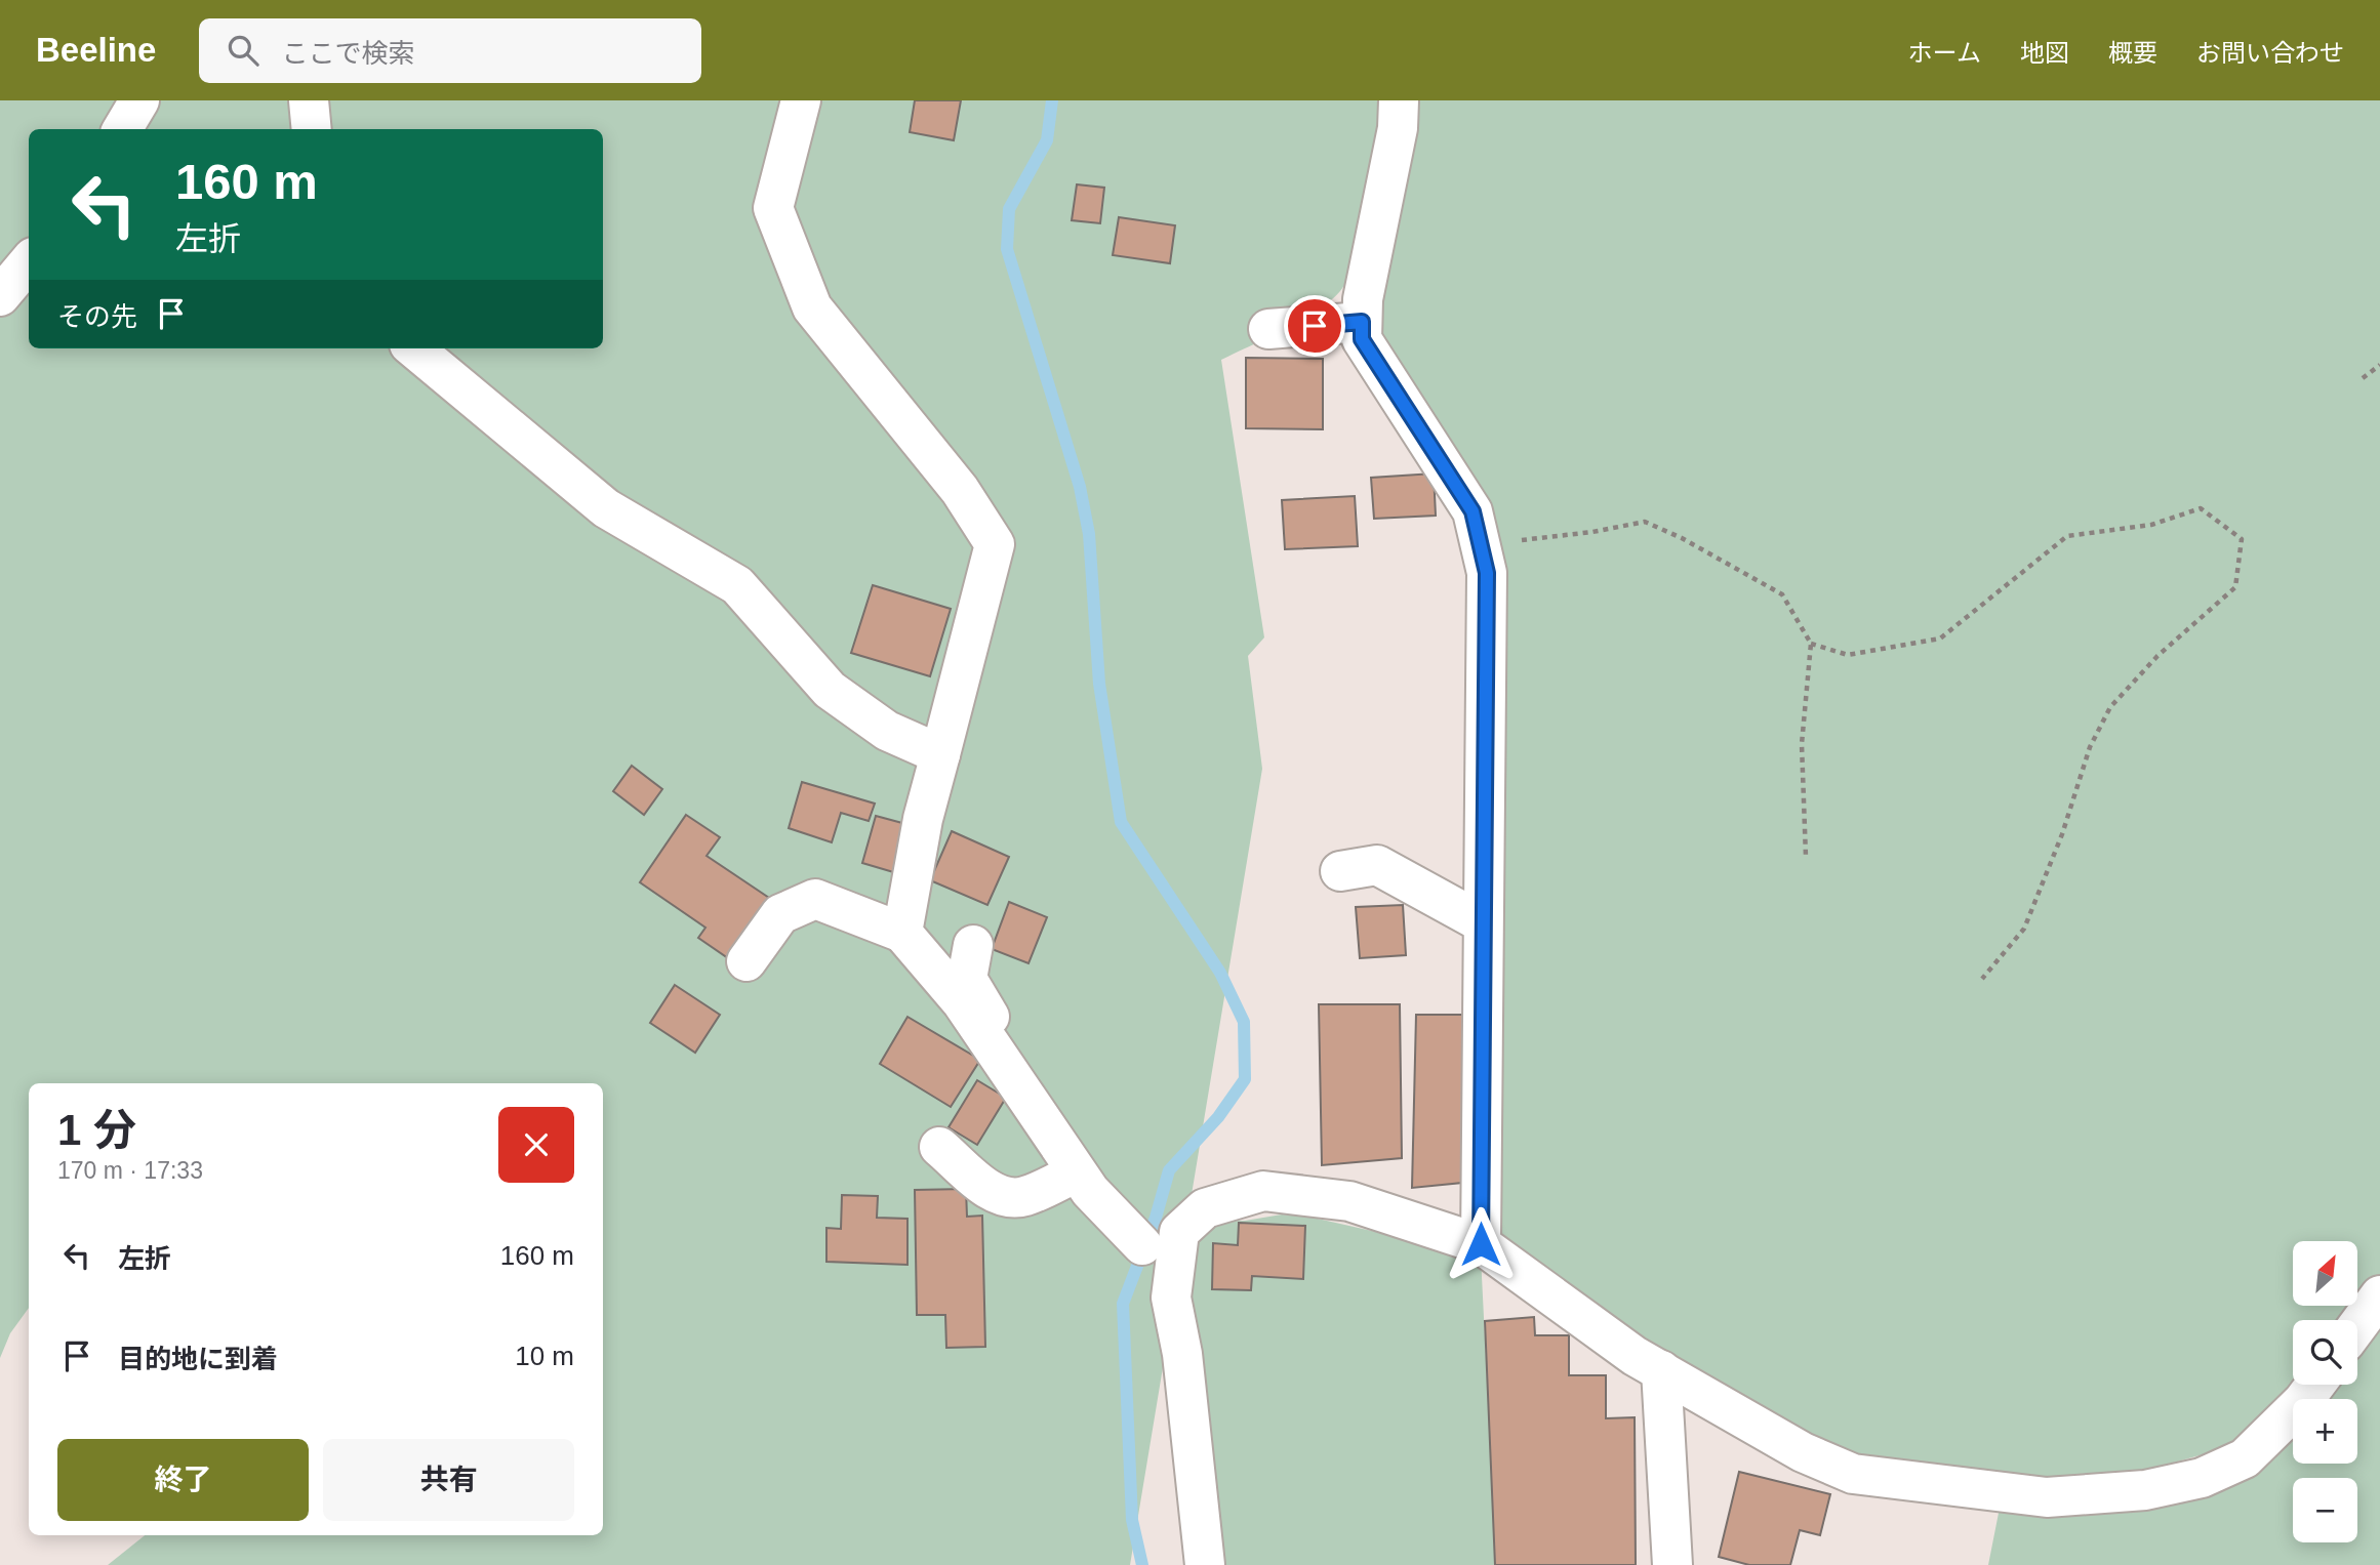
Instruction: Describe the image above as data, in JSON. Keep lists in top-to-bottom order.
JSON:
{
  "north": "top right",
  "page": {
    "header": "Beeline",
    "search": "ここで検索",
    "nav": [
      "ホーム",
      "地図",
      "概要",
      "お問い合わせ"
    ],
    "turn": ["160 m", "左折"],
    "then": "その先",
    "heading": ["1 分", "170 m · 17:33"],
    "list": [
      {
        "name": "左折",
        "value": "160 m"
      },
      {
        "name": "目的地に到着",
        "value": "10 m"
      }
    ],
    "map_buttons": ["+", "−"],
    "buttons": ["終了", "共有"]
  }
}
